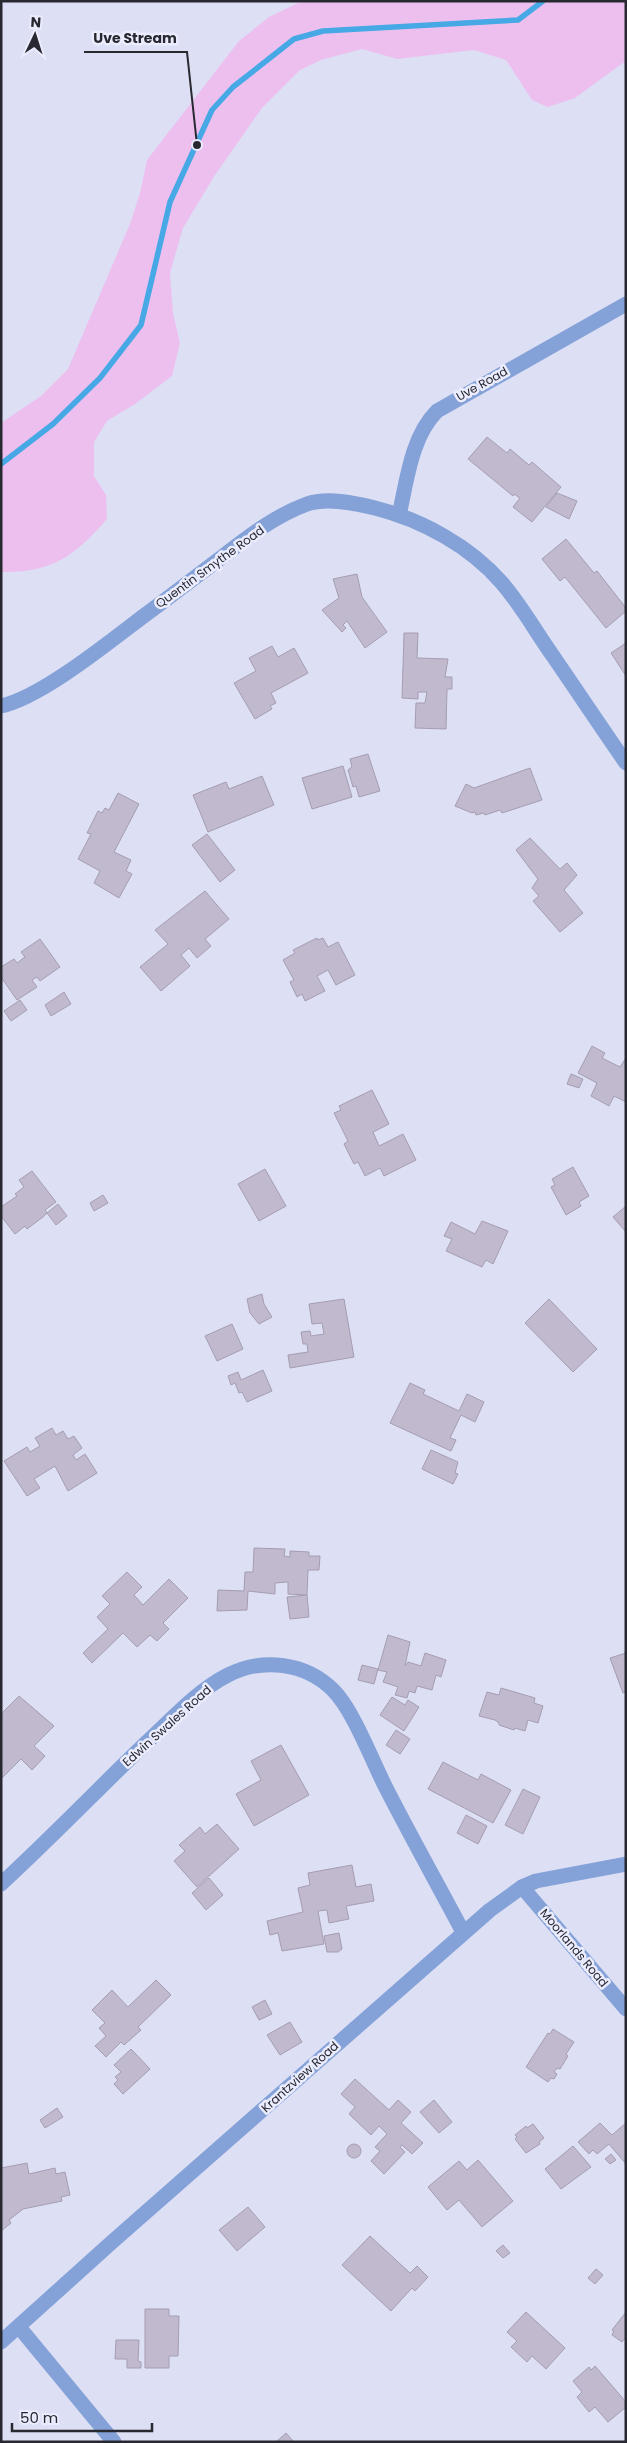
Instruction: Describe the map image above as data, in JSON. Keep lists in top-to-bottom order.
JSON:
{
  "streets": {
    "street": [
      "Uve Road",
      "Quentin Smythe Road",
      "Edwin Swales Road",
      "Moorlands Road",
      "Krantzview Road"
    ]
  },
  "crossings": [
    ["Uve Road", "Quentin Smythe Road"],
    ["Edwin Swales Road", "Krantzview Road"],
    ["Moorlands Road", "Krantzview Road"]
  ],
  "places": ["Uve Stream"],
  "scale_bar": "50 m",
  "north": "top"
}
